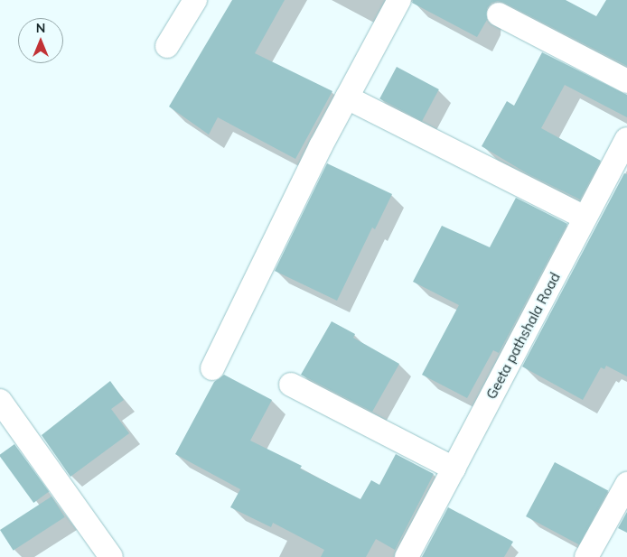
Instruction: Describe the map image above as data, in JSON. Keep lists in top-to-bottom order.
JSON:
{
  "streets": {
    "street": ["Geeta pathshala Road"]
  },
  "north": "top"
}
